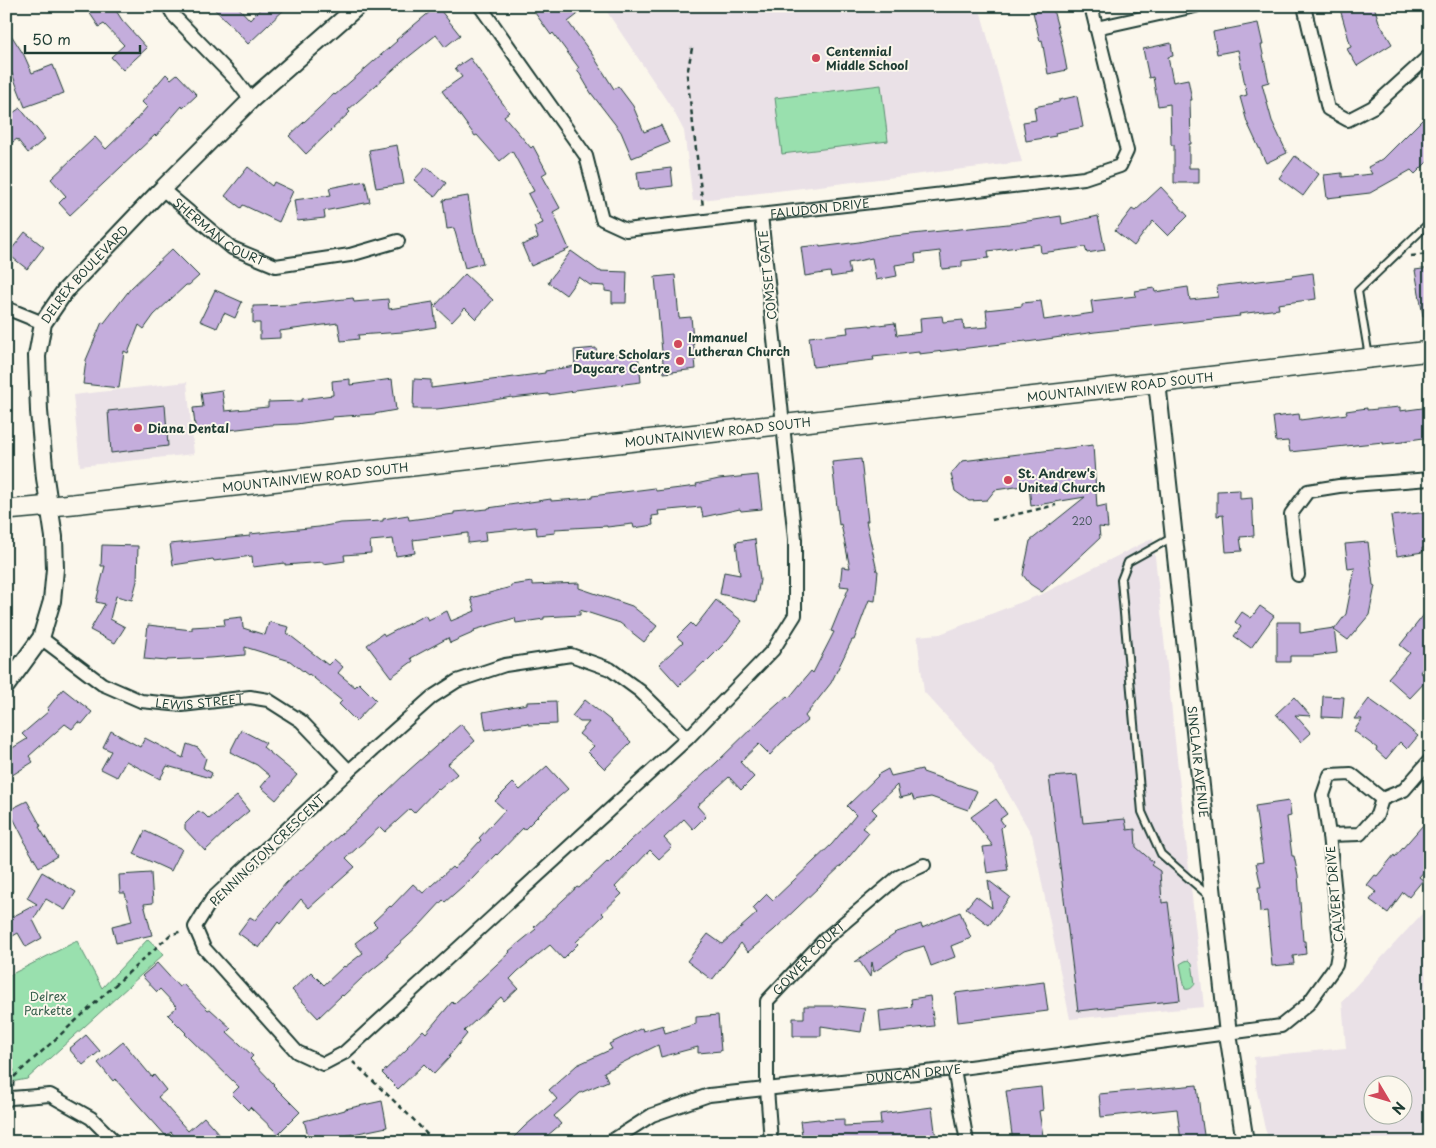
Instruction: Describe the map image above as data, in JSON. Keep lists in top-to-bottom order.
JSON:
{
  "streets": {
    "main road": ["MOUNTAINVIEW ROAD SOUTH"],
    "street": [
      "FALUDON DRIVE",
      "SHERMAN COURT",
      "DELREX BOULEVARD",
      "COMSET GATE",
      "LEWIS STREET",
      "SINCLAIR AVENUE",
      "PENNINGTON CRESCENT",
      "CALVERT DRIVE",
      "GOWER COURT",
      "DUNCAN DRIVE"
    ]
  },
  "crossings": [
    ["FALUDON DRIVE", "COMSET GATE"],
    ["SHERMAN COURT", "DELREX BOULEVARD"],
    ["DELREX BOULEVARD", "MOUNTAINVIEW ROAD SOUTH"],
    ["DELREX BOULEVARD", "LEWIS STREET"],
    ["COMSET GATE", "MOUNTAINVIEW ROAD SOUTH"],
    ["MOUNTAINVIEW ROAD SOUTH", "SINCLAIR AVENUE"],
    ["LEWIS STREET", "PENNINGTON CRESCENT"],
    ["SINCLAIR AVENUE", "CALVERT DRIVE"],
    ["SINCLAIR AVENUE", "DUNCAN DRIVE"],
    ["CALVERT DRIVE", "DUNCAN DRIVE"],
    ["GOWER COURT", "DUNCAN DRIVE"]
  ],
  "parks": ["Delrex Parkette"],
  "places": [
    "Centennial Middle School",
    "Immanuel Lutheran Church",
    "Future Scholars Daycare Centre",
    "Diana Dental",
    "St. Andrew's United Church"
  ],
  "house_numbers": ["220"],
  "scale_bar": "50 m",
  "north": "bottom right"
}
